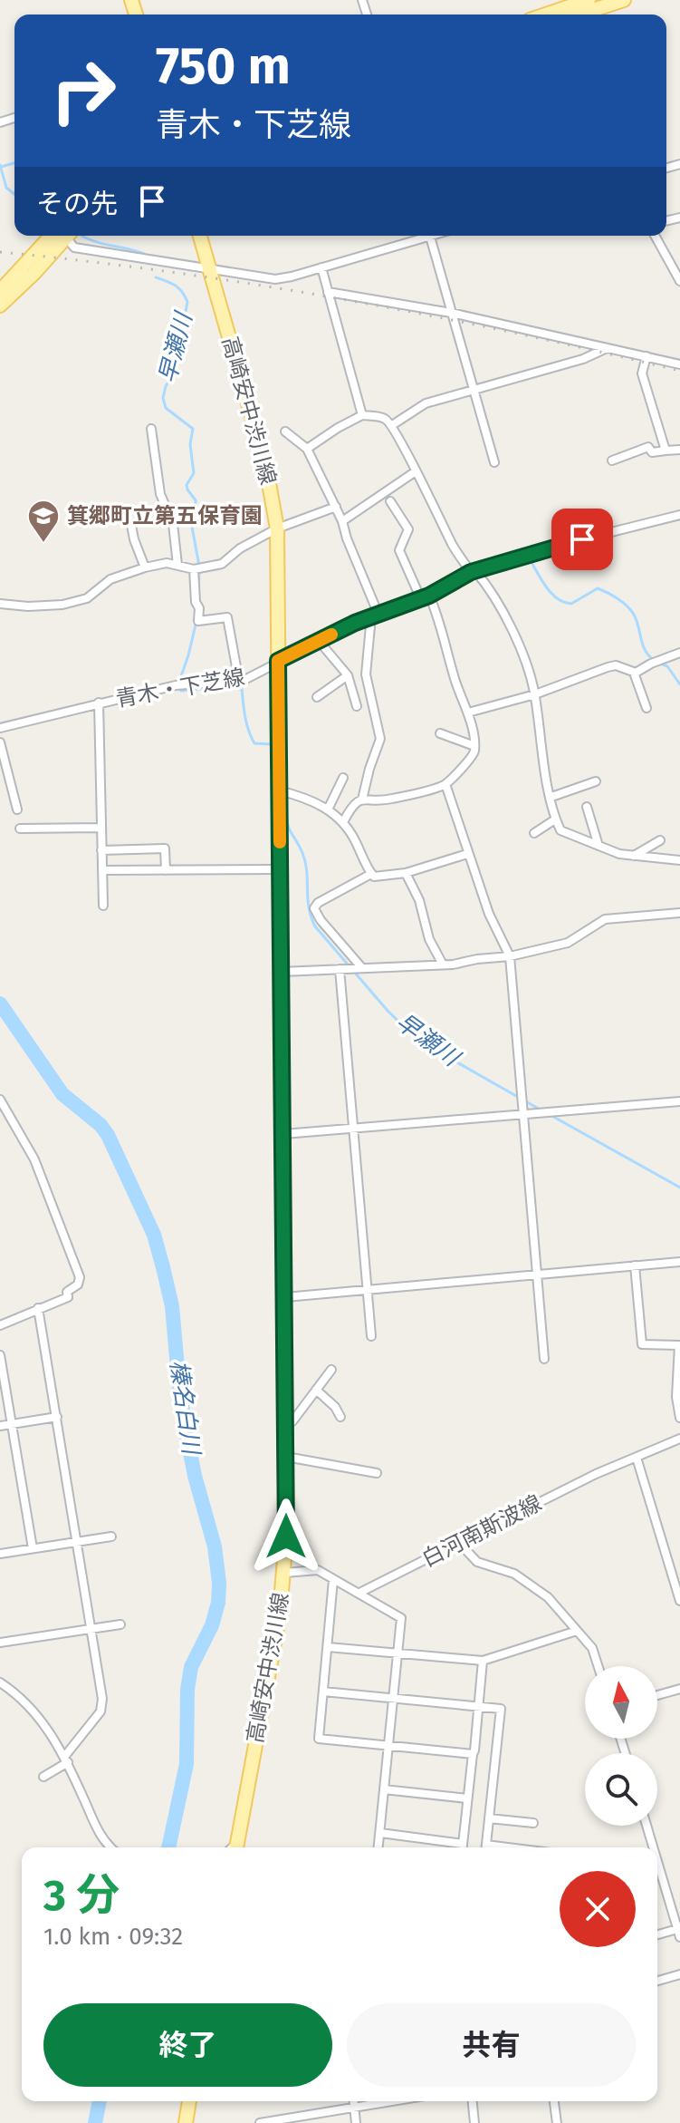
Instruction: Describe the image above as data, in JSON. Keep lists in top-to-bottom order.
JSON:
{
  "streets": {
    "main road": ["高崎安中渋川線"],
    "street": ["青木・下芝線", "白河南斯波線"]
  },
  "crossings": [
    ["高崎安中渋川線", "青木・下芝線"]
  ],
  "water": ["早瀬川", "榛名白川"],
  "places": {
    "school or university": ["箕郷町立第五保育園"]
  },
  "north": "top",
  "page": {
    "turn": ["750 m", "青木・下芝線"],
    "then": "その先",
    "heading": ["3 分", "1.0 km · 09:32"],
    "buttons": ["終了", "共有"]
  }
}
